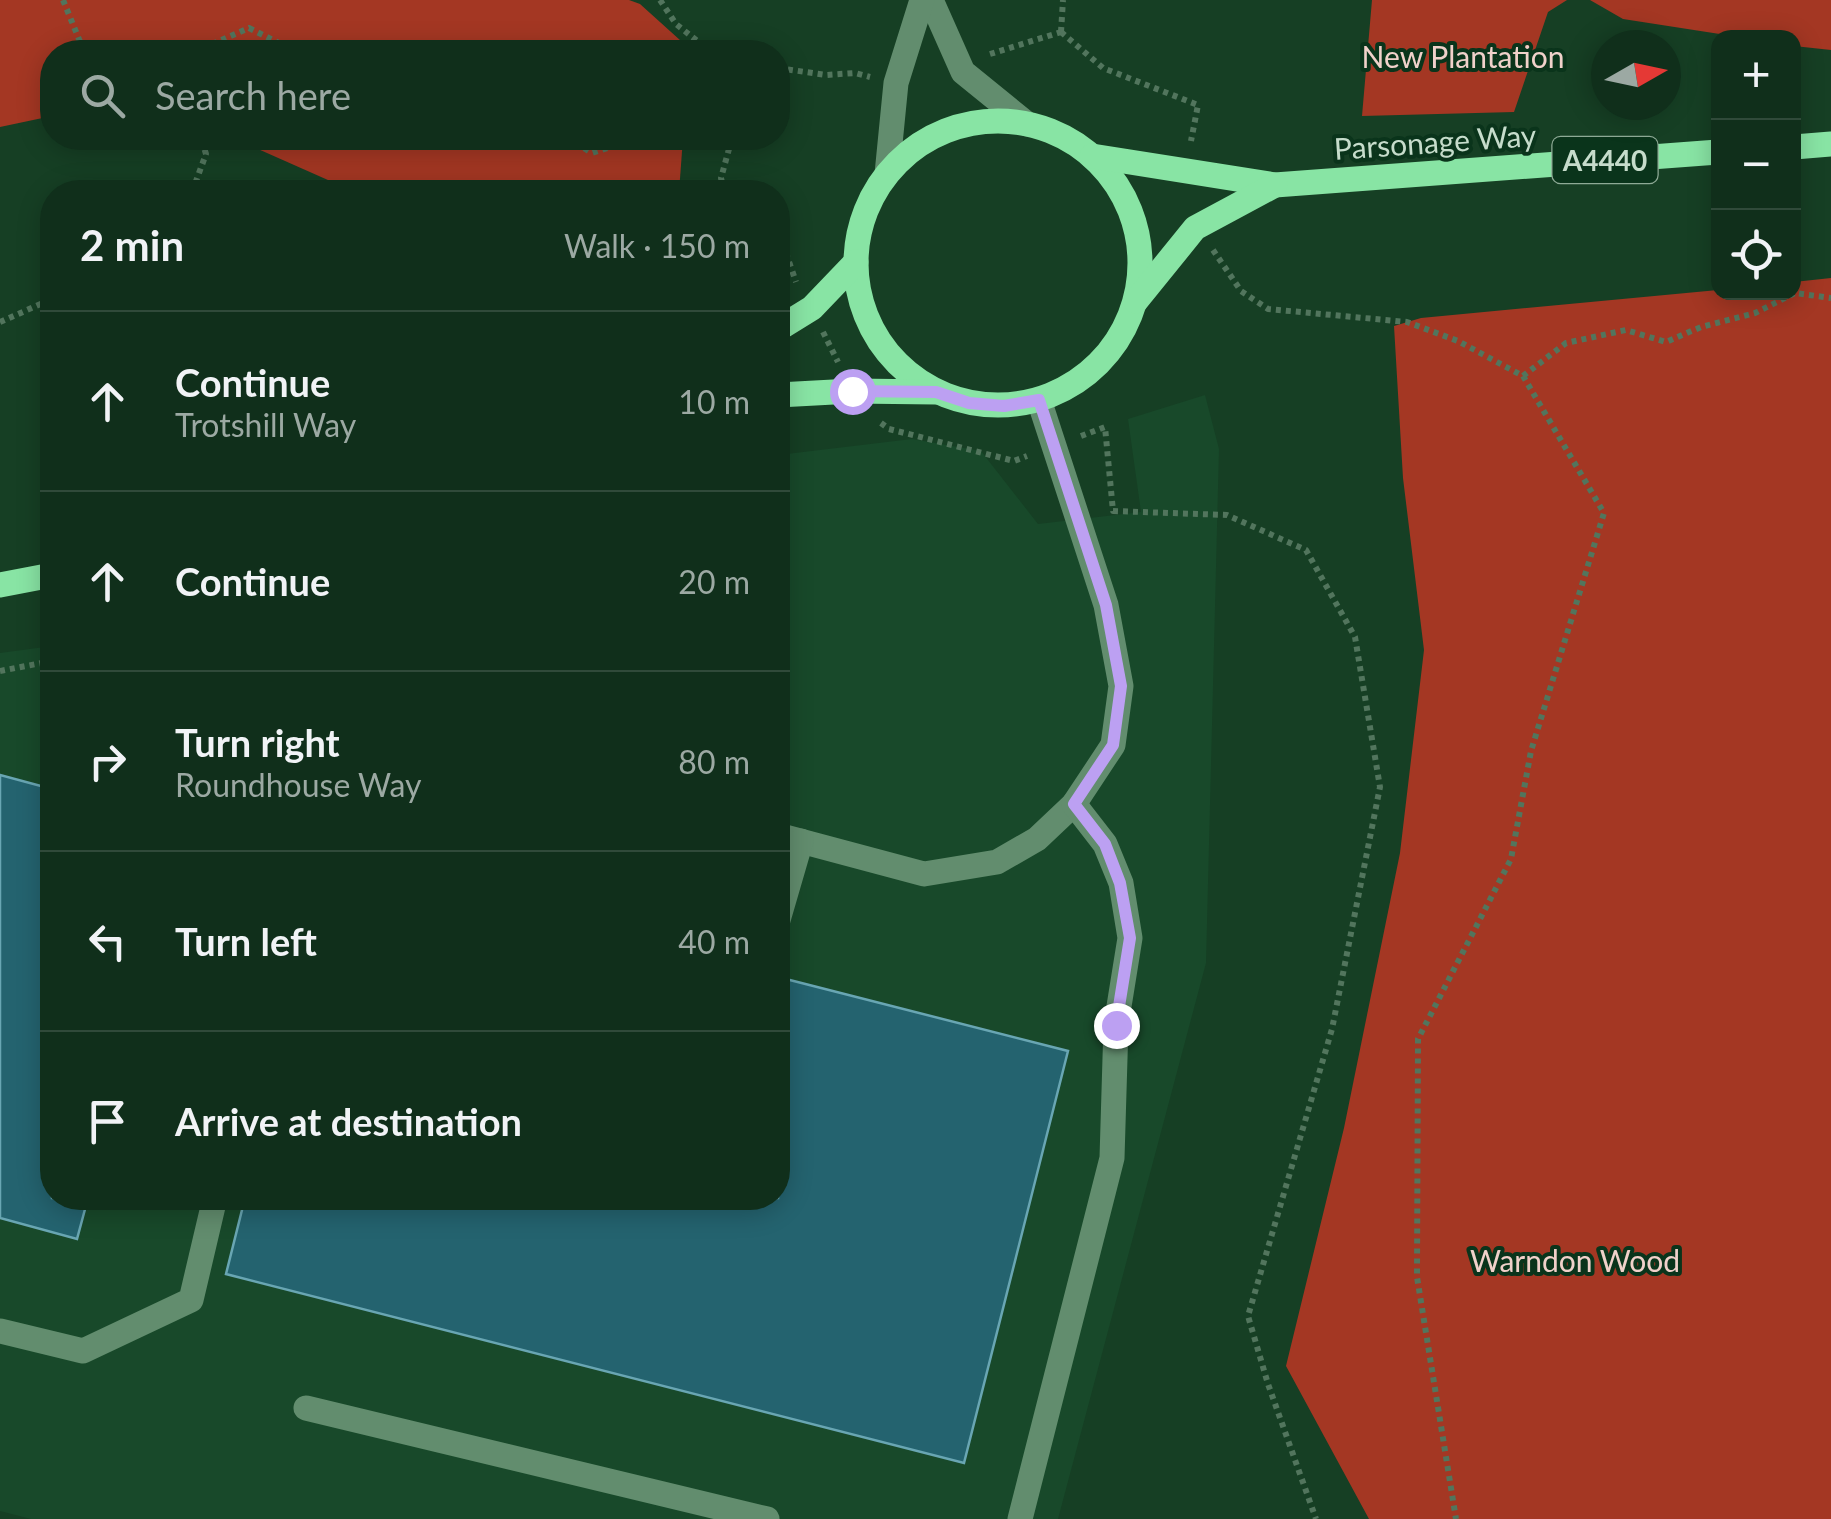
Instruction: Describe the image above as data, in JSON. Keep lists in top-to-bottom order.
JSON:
{
  "streets": {
    "main road": ["Parsonage Way", "A4440"]
  },
  "parks": ["New Plantation", "Warndon Wood"],
  "north": "right",
  "page": {
    "map_buttons": ["+", "−"],
    "search": "Search here",
    "heading": ["2 min", "Walk · 150 m"],
    "list": [
      ["Continue", "Trotshill Way", "10 m"],
      ["Continue", "20 m"],
      ["Turn right", "Roundhouse Way", "80 m"],
      ["Turn left", "40 m"],
      "Arrive at destination"
    ]
  }
}
